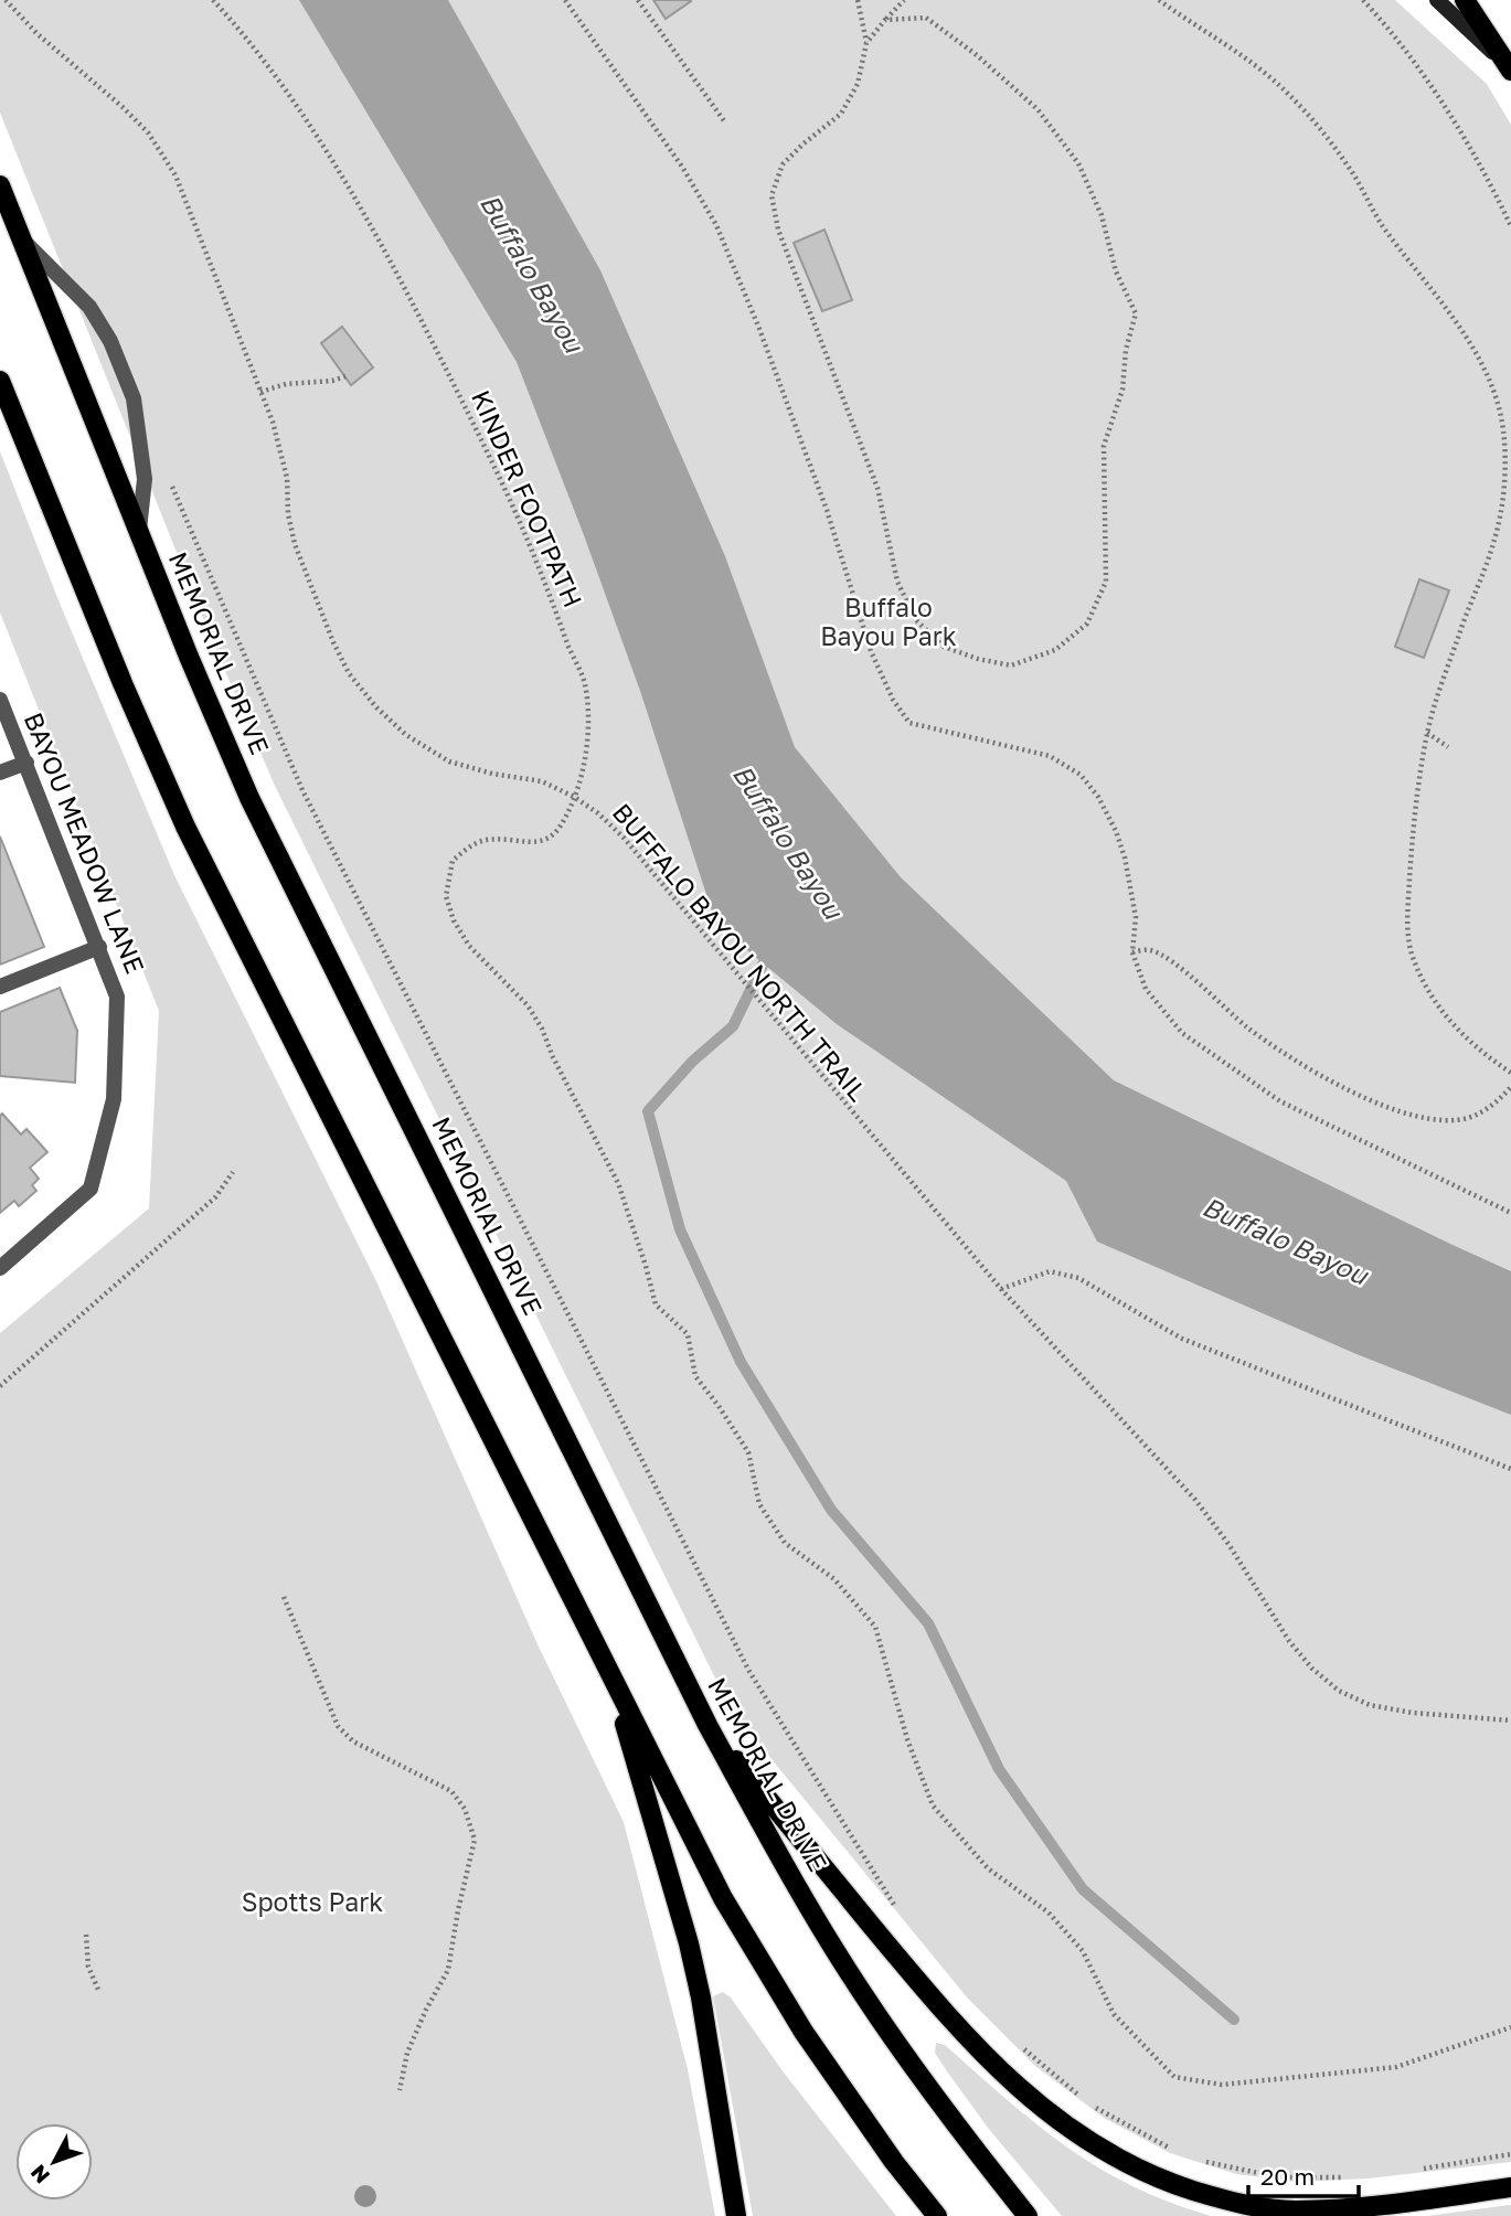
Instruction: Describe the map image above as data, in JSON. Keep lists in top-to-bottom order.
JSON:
{
  "streets": {
    "main road": ["MEMORIAL DRIVE"],
    "street": ["BAYOU MEADOW LANE"],
    "path": ["KINDER FOOTPATH", "BUFFALO BAYOU NORTH TRAIL"]
  },
  "crossings": [
    ["KINDER FOOTPATH", "BUFFALO BAYOU NORTH TRAIL"]
  ],
  "water": ["Buffalo Bayou"],
  "parks": ["Buffalo Bayou Park", "Spotts Park"],
  "scale_bar": "20 m",
  "north": "bottom left"
}
